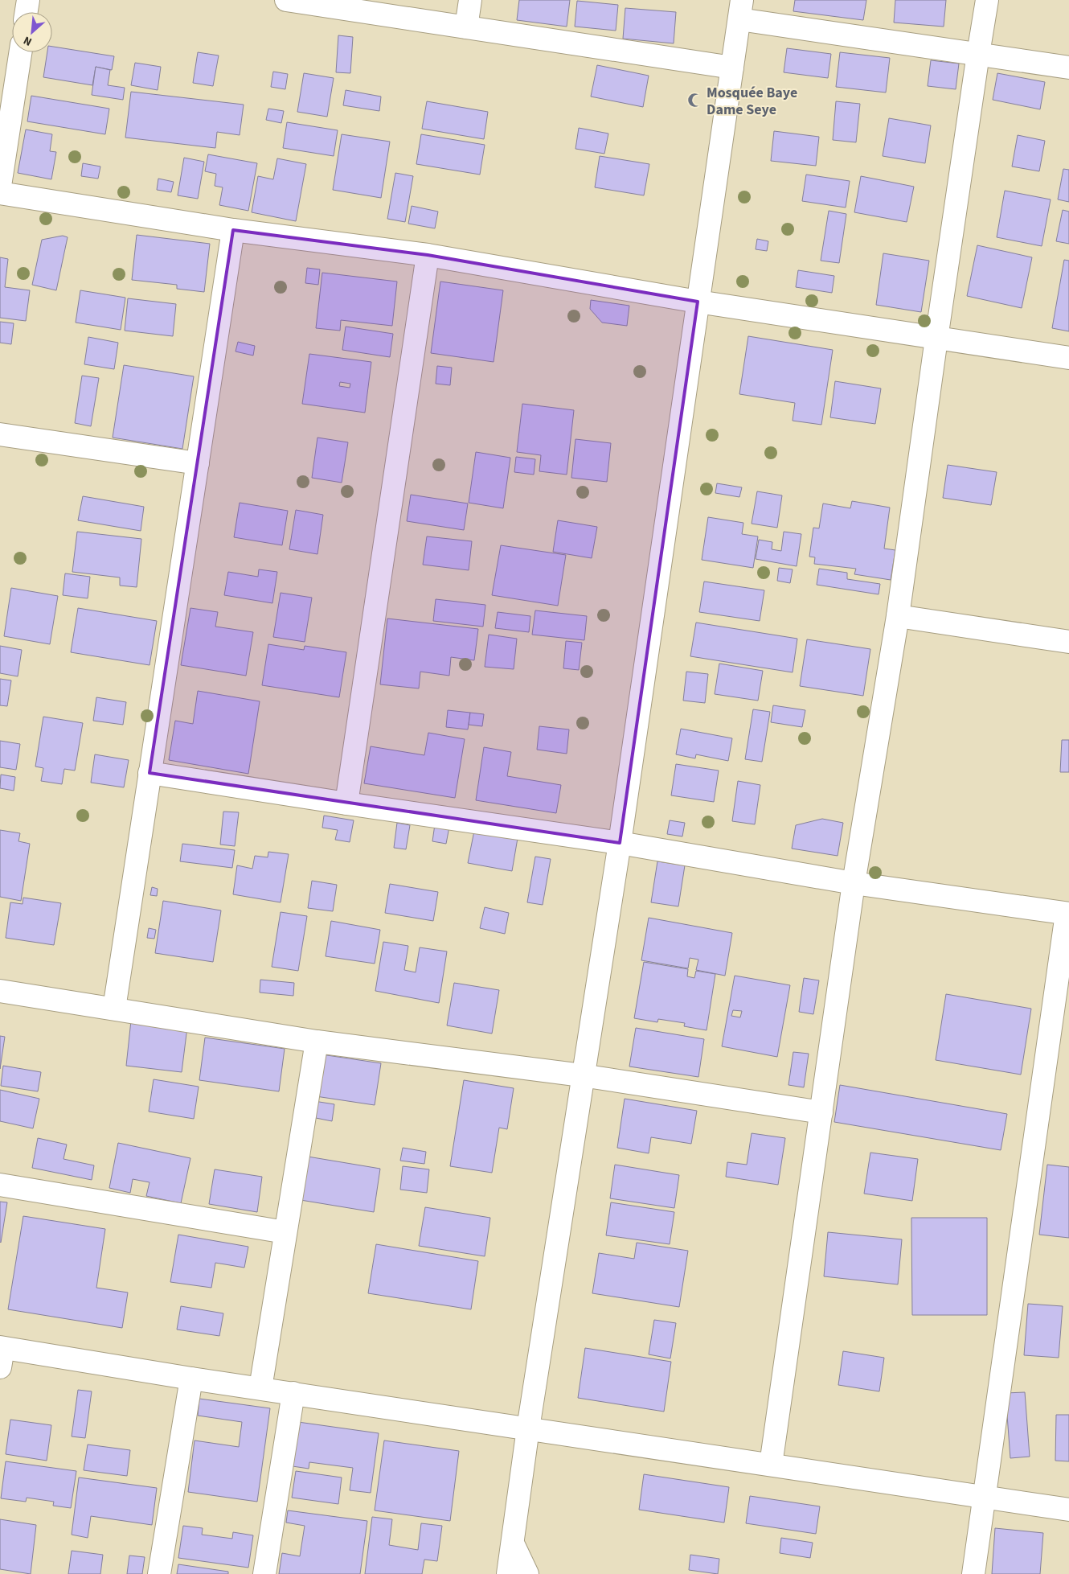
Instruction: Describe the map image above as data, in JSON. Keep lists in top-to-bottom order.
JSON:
{
  "places": {
    "mosque": ["Mosquée Baye Dame Seye"]
  },
  "north": "bottom left"
}
